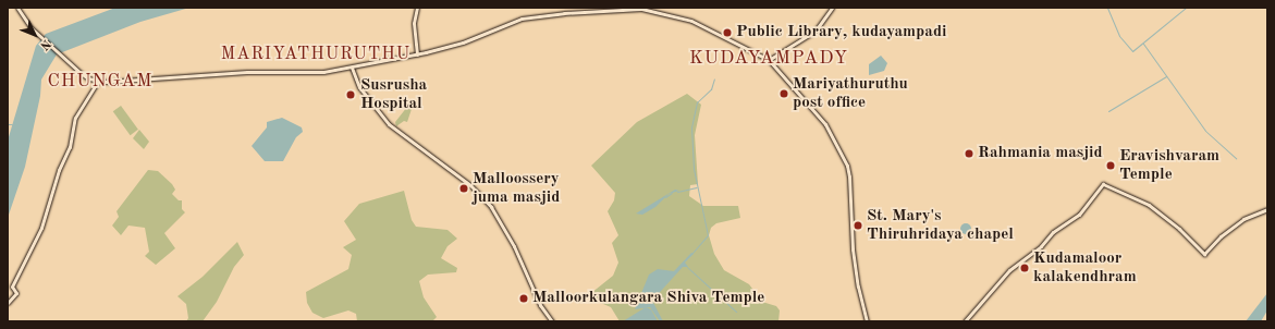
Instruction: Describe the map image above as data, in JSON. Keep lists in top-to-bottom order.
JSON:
{
  "districts": ["MARIYATHURUTHU", "KUDAYAMPADY", "CHUNGAM"],
  "places": [
    "Public Library, kudayampadi",
    "Mariyathuruthu post office",
    "Susrusha Hospital",
    "Rahmania masjid",
    "Eravishvaram Temple",
    "Malloossery juma masjid",
    "St. Mary's Thiruhridaya chapel",
    "Kudamaloor kalakendhram",
    "Malloorkulangara Shiva Temple"
  ],
  "north": "bottom right"
}
